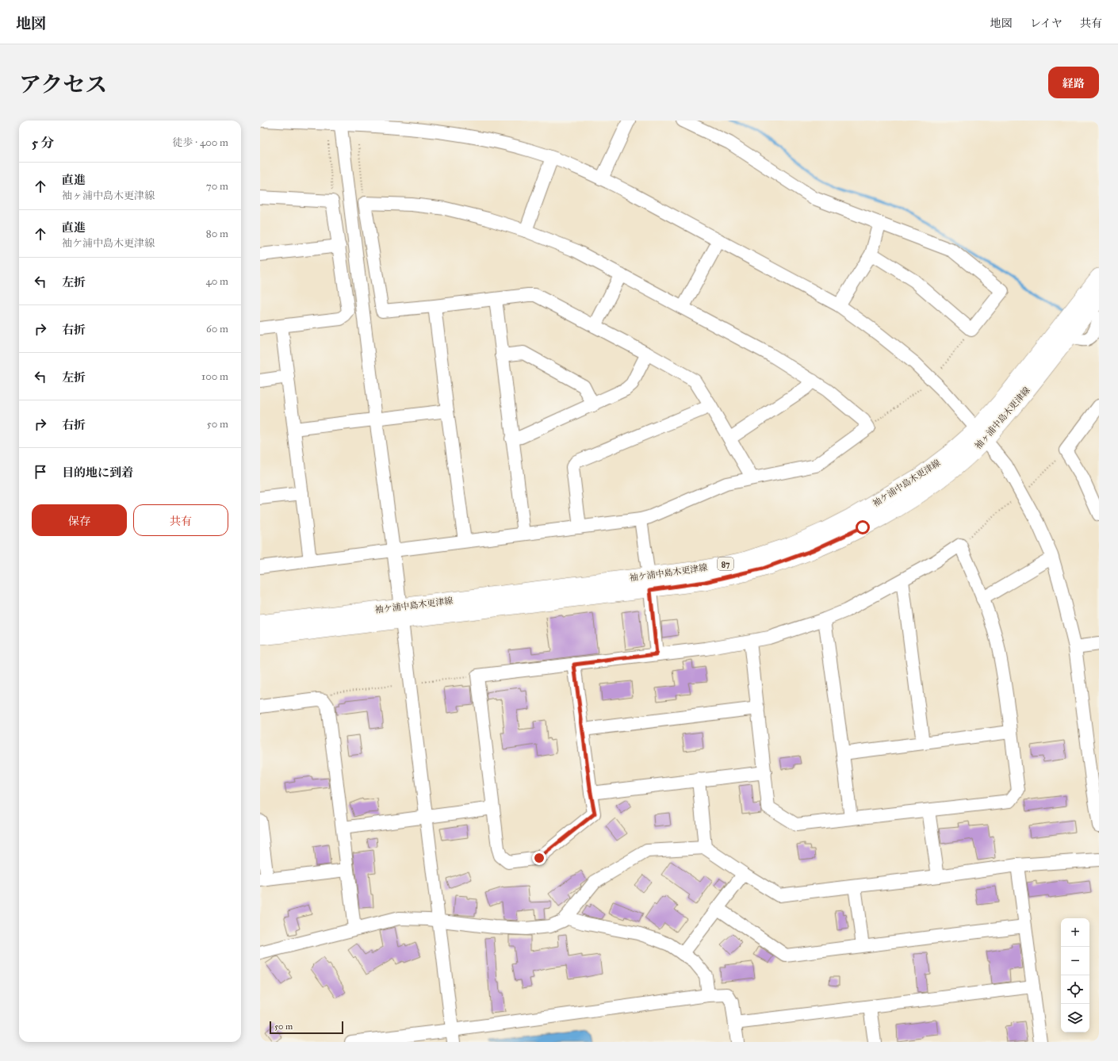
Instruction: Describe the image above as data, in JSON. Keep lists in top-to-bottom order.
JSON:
{
  "streets": {
    "main road": ["袖ヶ浦中島木更津線", "袖ケ浦中島木更津線", "87"]
  },
  "crossings": [
    ["袖ヶ浦中島木更津線", "袖ケ浦中島木更津線"]
  ],
  "scale_bar": "50 m",
  "page": {
    "header": "地図",
    "nav": ["地図", "レイヤ", "共有"],
    "title": "アクセス",
    "buttons": [
      "経路",
      ["保存", "共有"]
    ],
    "heading": ["5 分", "徒歩 · 400 m"],
    "list": [
      ["直進", "袖ヶ浦中島木更津線", "70 m"],
      ["直進", "袖ケ浦中島木更津線", "80 m"],
      ["左折", "40 m"],
      ["右折", "60 m"],
      ["左折", "100 m"],
      ["右折", "50 m"],
      "目的地に到着"
    ],
    "map_buttons": ["+", "−"],
    "scale": "50 m"
  }
}
